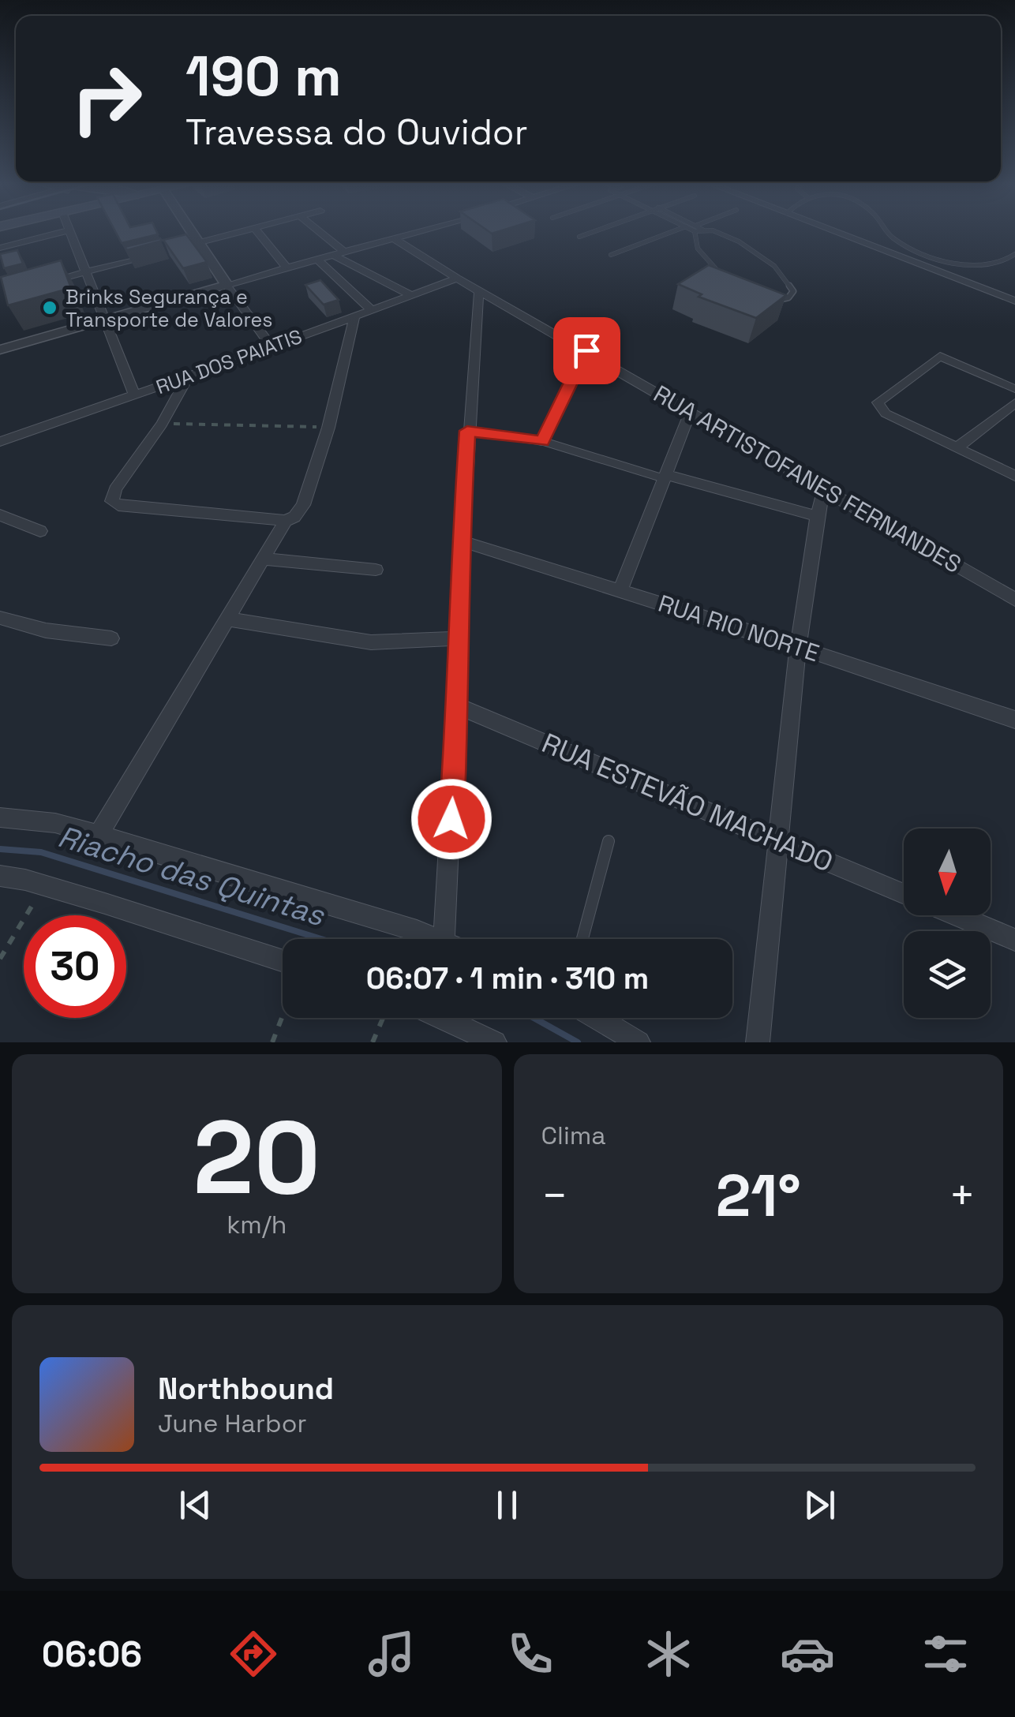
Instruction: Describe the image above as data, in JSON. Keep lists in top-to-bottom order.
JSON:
{
  "streets": {
    "street": [
      "RUA DOS PAIATIS",
      "RUA ARTISTOFANES FERNANDES",
      "RUA RIO NORTE",
      "RUA ESTEVÃO MACHADO"
    ]
  },
  "crossings": [
    ["RUA DOS PAIATIS", "RUA ARTISTOFANES FERNANDES"]
  ],
  "water": ["Riacho das Quintas"],
  "places": ["Brinks Segurança e Transporte de Valores"],
  "north": "bottom",
  "page": {
    "turn": ["190 m", "Travessa do Ouvidor"],
    "limit": "30",
    "trip": "06:07 · 1 min · 310 m",
    "tile": [
      ["20", "km/h"],
      "Clima"
    ],
    "heat": ["−", "21°", "+"],
    "song": ["Northbound", "June Harbor"],
    "tabs": "06:06"
  }
}
